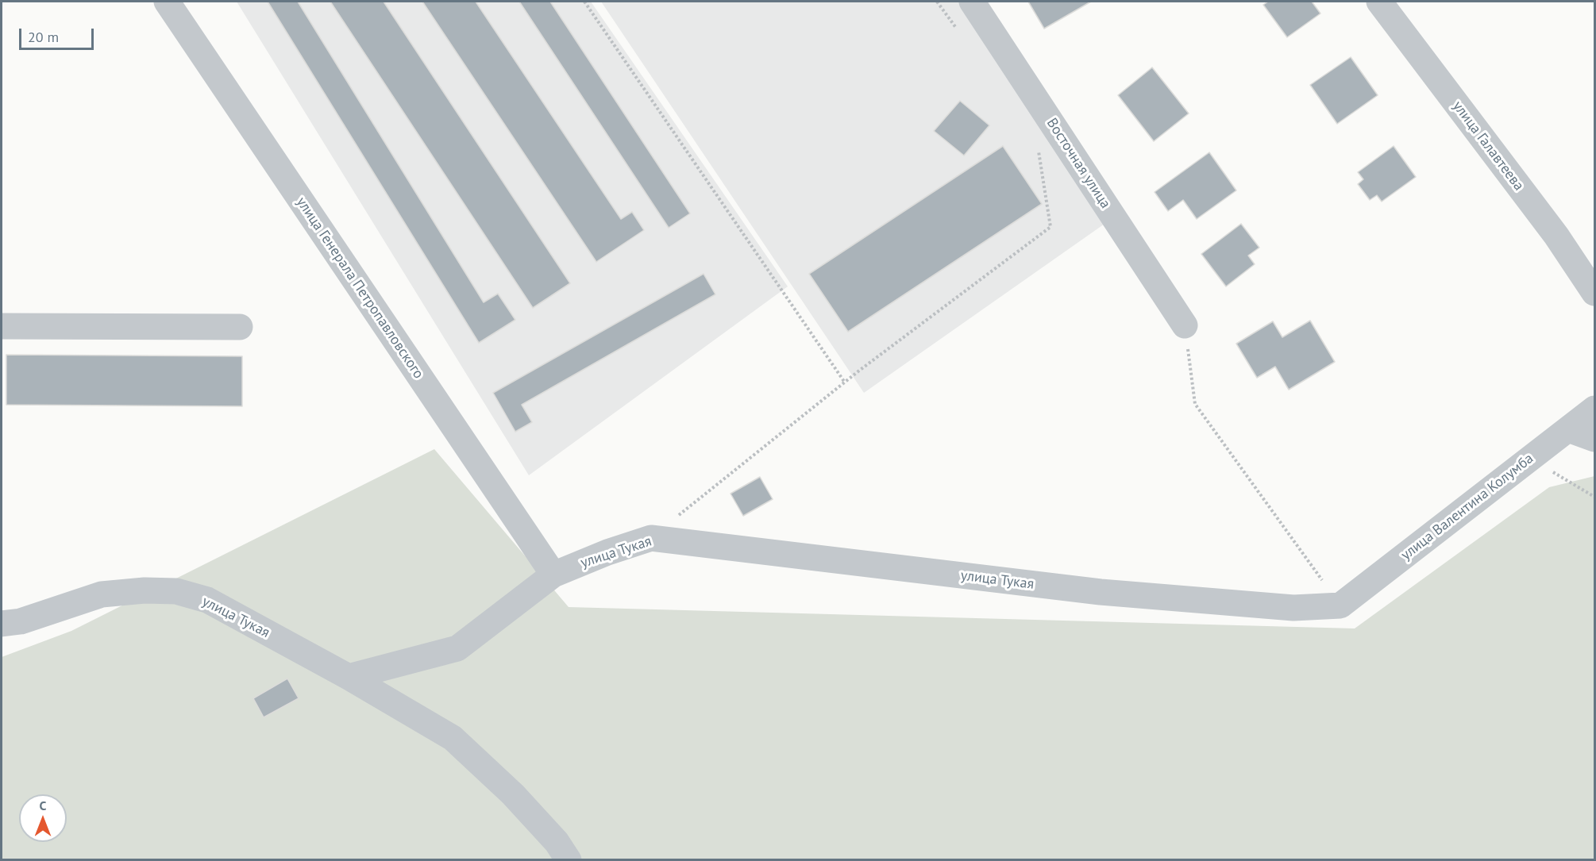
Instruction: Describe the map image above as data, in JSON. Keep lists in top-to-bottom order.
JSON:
{
  "streets": {
    "street": [
      "улица Галавтеева",
      "Восточная улица",
      "улица Генерала Петропавловского",
      "улица Валентина Колумба",
      "улица Тукая"
    ]
  },
  "crossings": [
    ["улица Генерала Петропавловского", "улица Тукая"],
    ["улица Валентина Колумба", "улица Тукая"]
  ],
  "scale_bar": "20 m",
  "north": "top"
}
